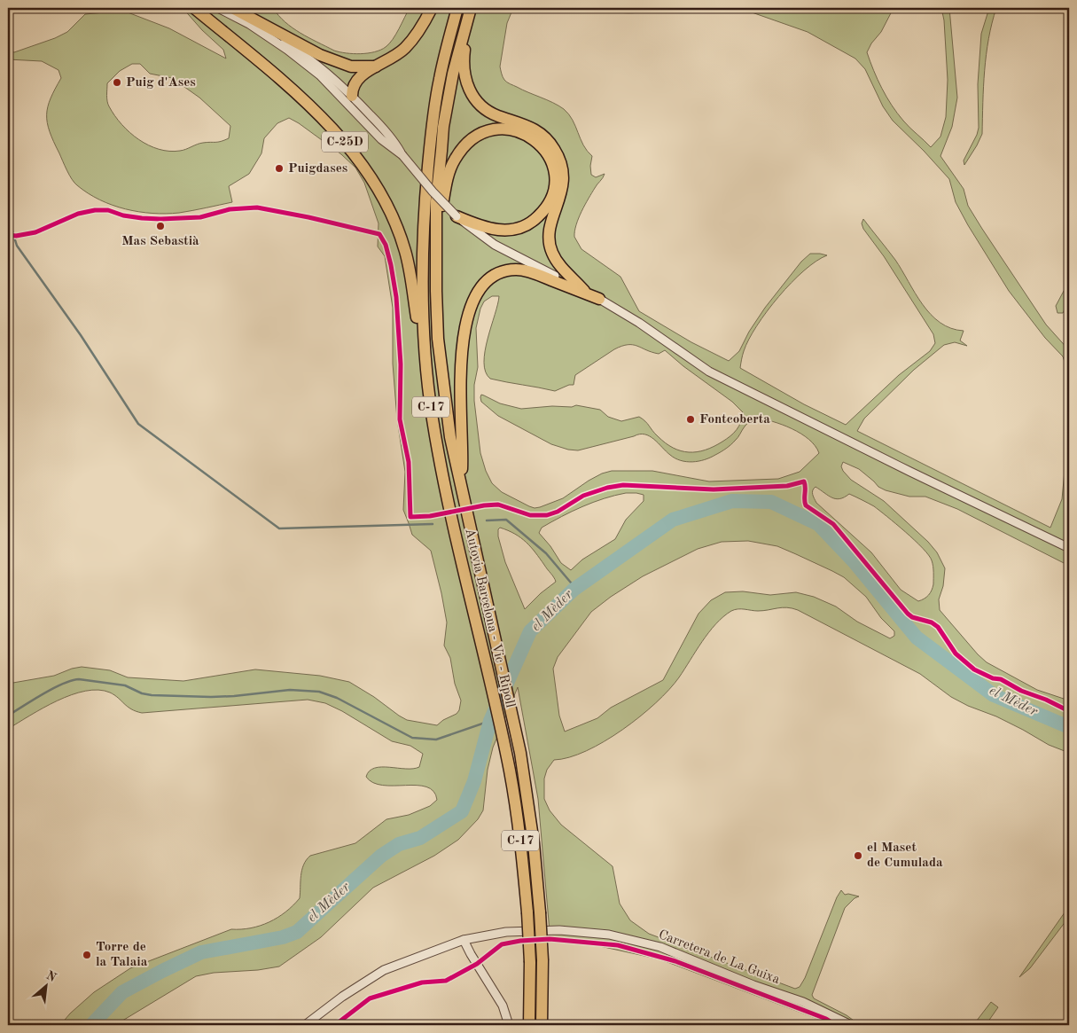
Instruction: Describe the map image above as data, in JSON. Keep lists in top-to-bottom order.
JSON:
{
  "streets": {
    "highway": ["C-25D", "C-17", "Autovia Barcelona - Vic - Ripoll"],
    "street": ["Carretera de La Guixa"]
  },
  "crossings": [
    ["C-25D", "Autovia Barcelona - Vic - Ripoll"]
  ],
  "water": ["el Mèder"],
  "places": [
    "Puig d'Ases",
    "Puigdases",
    "Mas Sebastià",
    "Fontcoberta",
    "el Maset de Cumulada",
    "Torre de la Talaia"
  ],
  "north": "top right"
}
